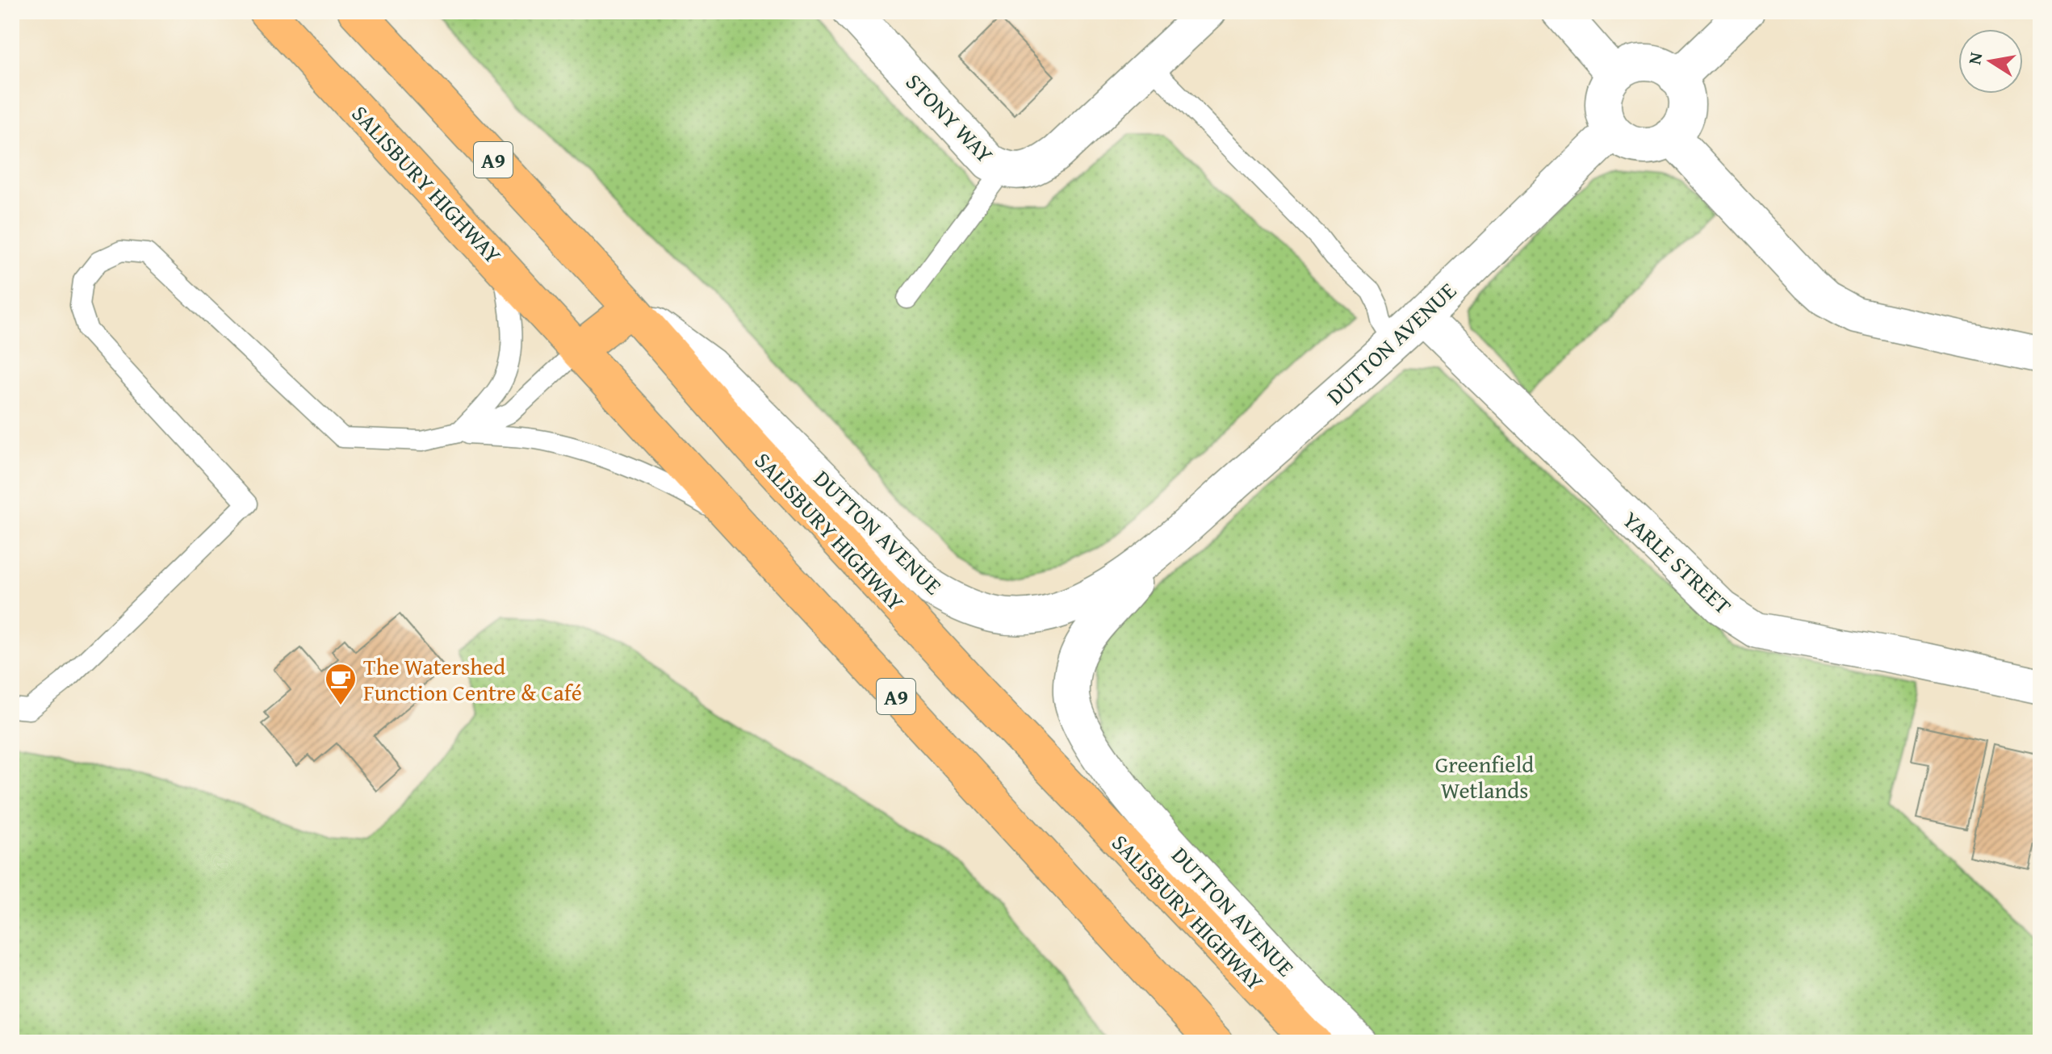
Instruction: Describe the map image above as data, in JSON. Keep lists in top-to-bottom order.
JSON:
{
  "streets": {
    "highway": ["A9", "SALISBURY HIGHWAY"],
    "street": ["STONY WAY", "DUTTON AVENUE", "YARLE STREET"]
  },
  "crossings": [
    ["SALISBURY HIGHWAY", "DUTTON AVENUE"],
    ["DUTTON AVENUE", "YARLE STREET"]
  ],
  "parks": ["Greenfield Wetlands"],
  "places": {
    "cafe": ["The Watershed Function Centre & Café"]
  },
  "north": "left"
}
